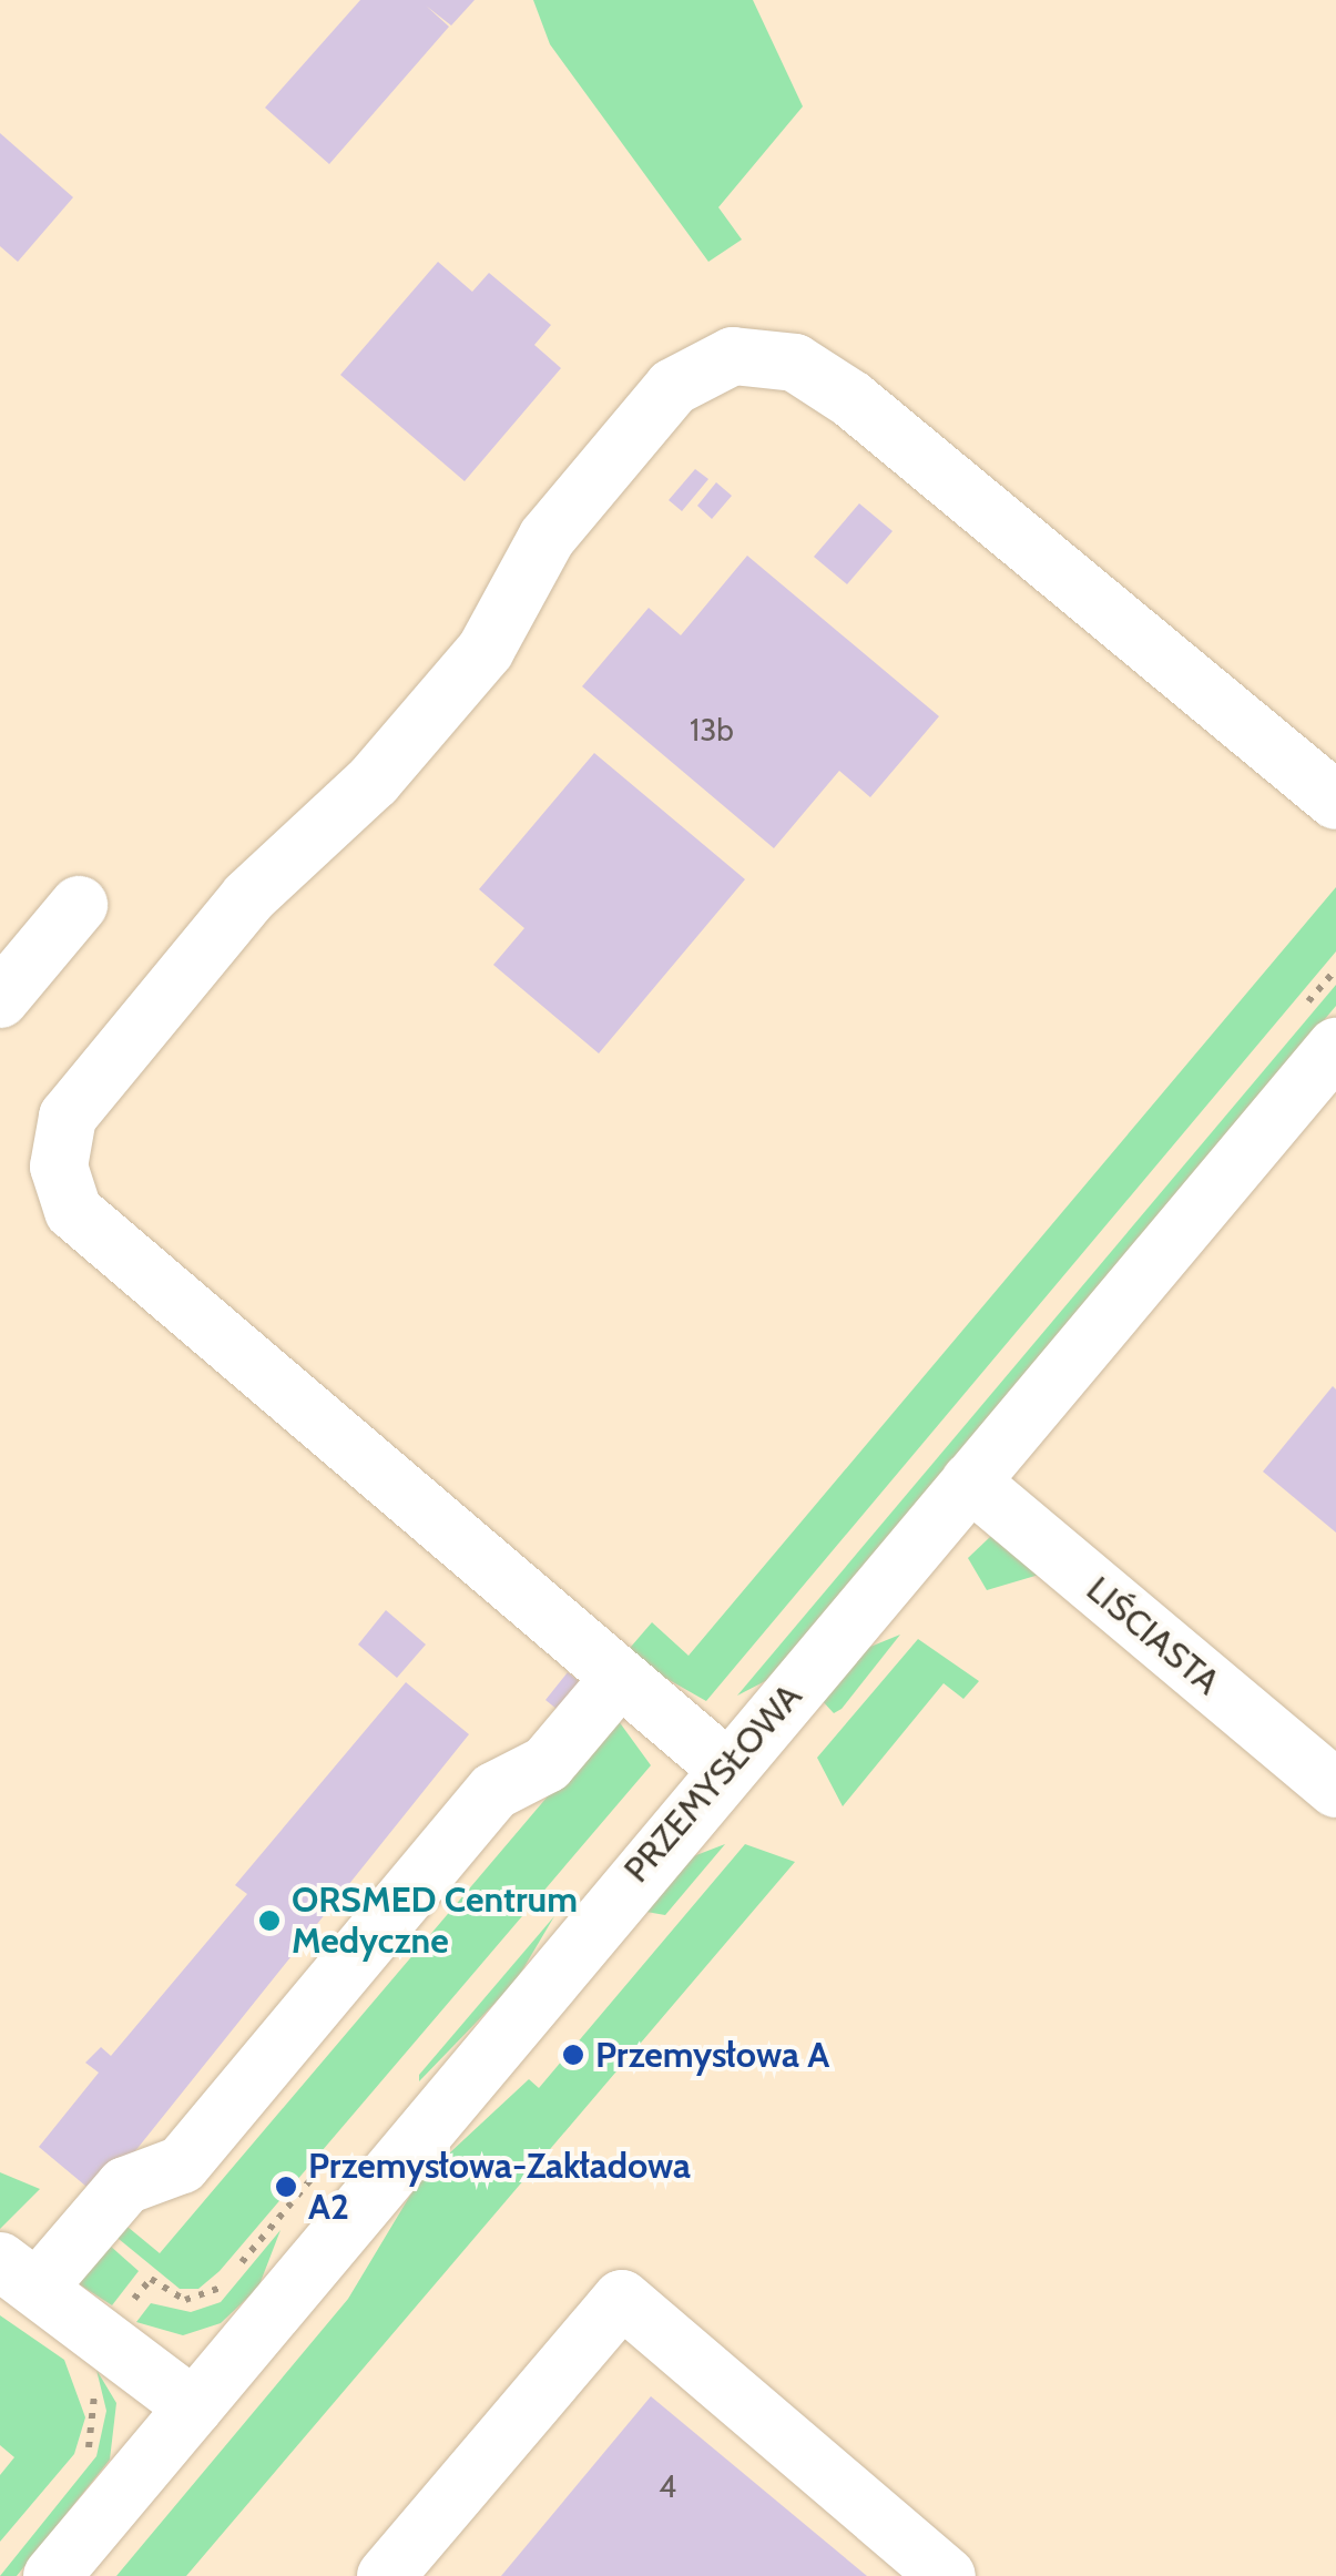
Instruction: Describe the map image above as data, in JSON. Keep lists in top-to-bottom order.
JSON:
{
  "streets": {
    "street": ["LIŚCIASTA", "PRZEMYSŁOWA"]
  },
  "crossings": [
    ["LIŚCIASTA", "PRZEMYSŁOWA"]
  ],
  "places": ["ORSMED Centrum Medyczne", "Przemysłowa A", "Przemysłowa-Zakładowa A2"],
  "house_numbers": ["13b", "4"]
}
